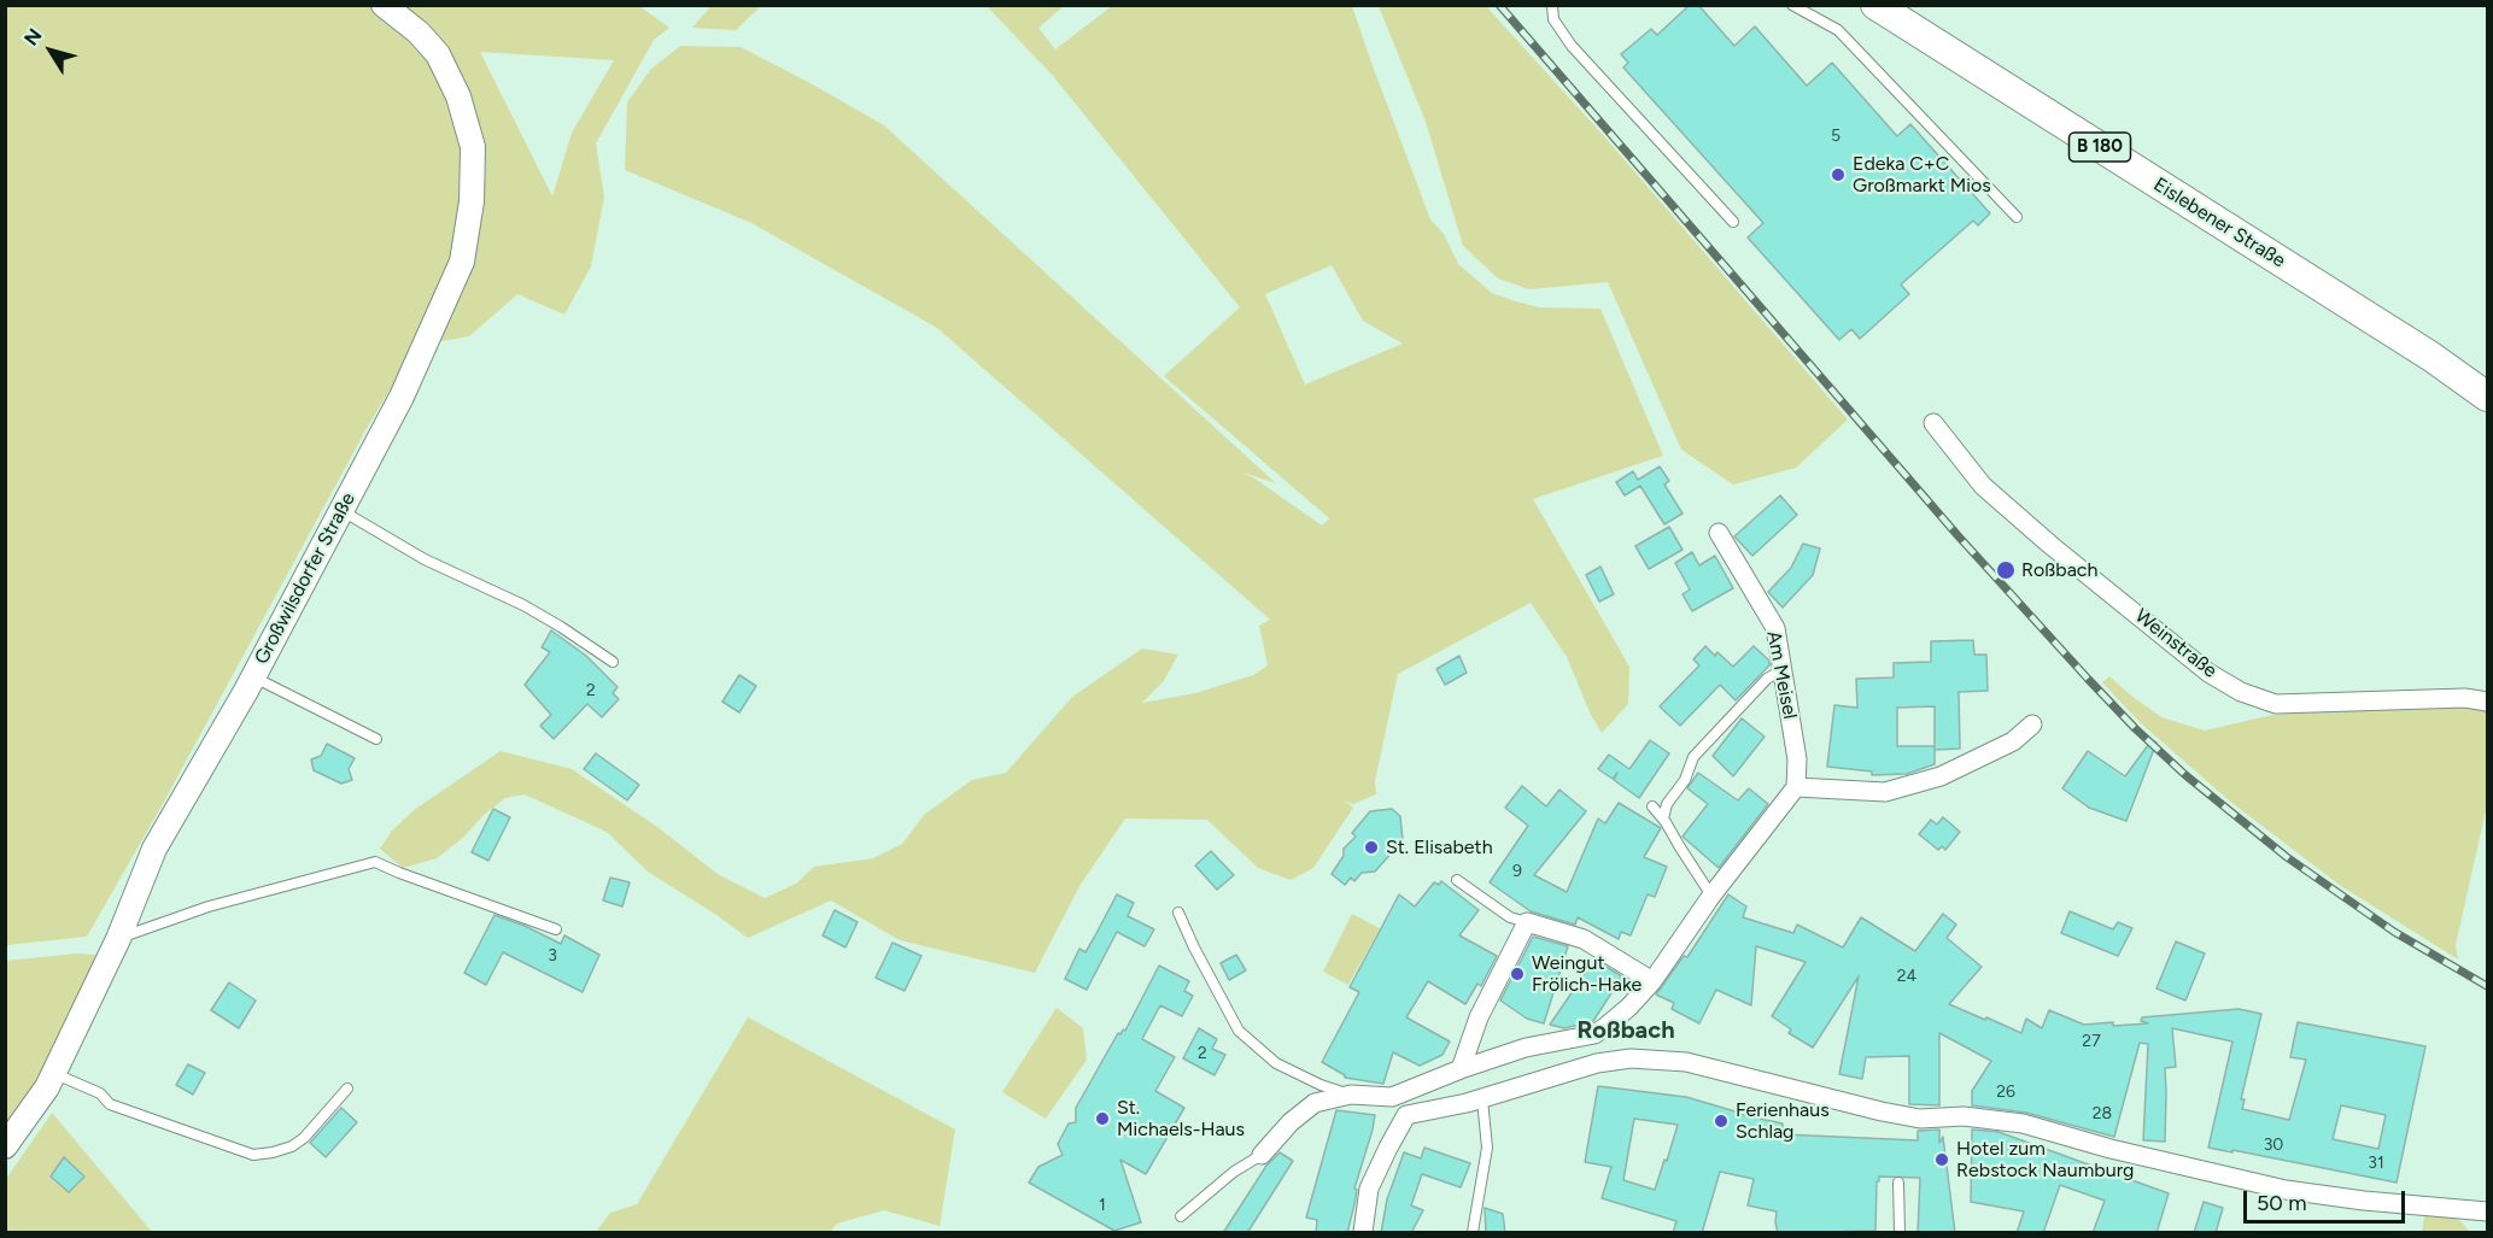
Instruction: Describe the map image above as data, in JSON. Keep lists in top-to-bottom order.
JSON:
{
  "streets": {
    "main road": ["B 180", "Eislebener Straße"],
    "street": ["Großwilsdorfer Straße", "Weinstraße", "Am Meisel"]
  },
  "districts": ["Roßbach"],
  "places": [
    "Edeka C+C Großmarkt Mios",
    "Roßbach",
    "St. Elisabeth",
    "Weingut Frölich-Hake",
    "St. Michaels-Haus",
    "Ferienhaus Schlag",
    "Hotel zum Rebstock Naumburg"
  ],
  "house_numbers": [
    "5",
    "2",
    "9",
    "3",
    "24",
    "27",
    "2",
    "26",
    "28",
    "30",
    "31",
    "1"
  ],
  "scale_bar": "50 m",
  "north": "top left"
}
